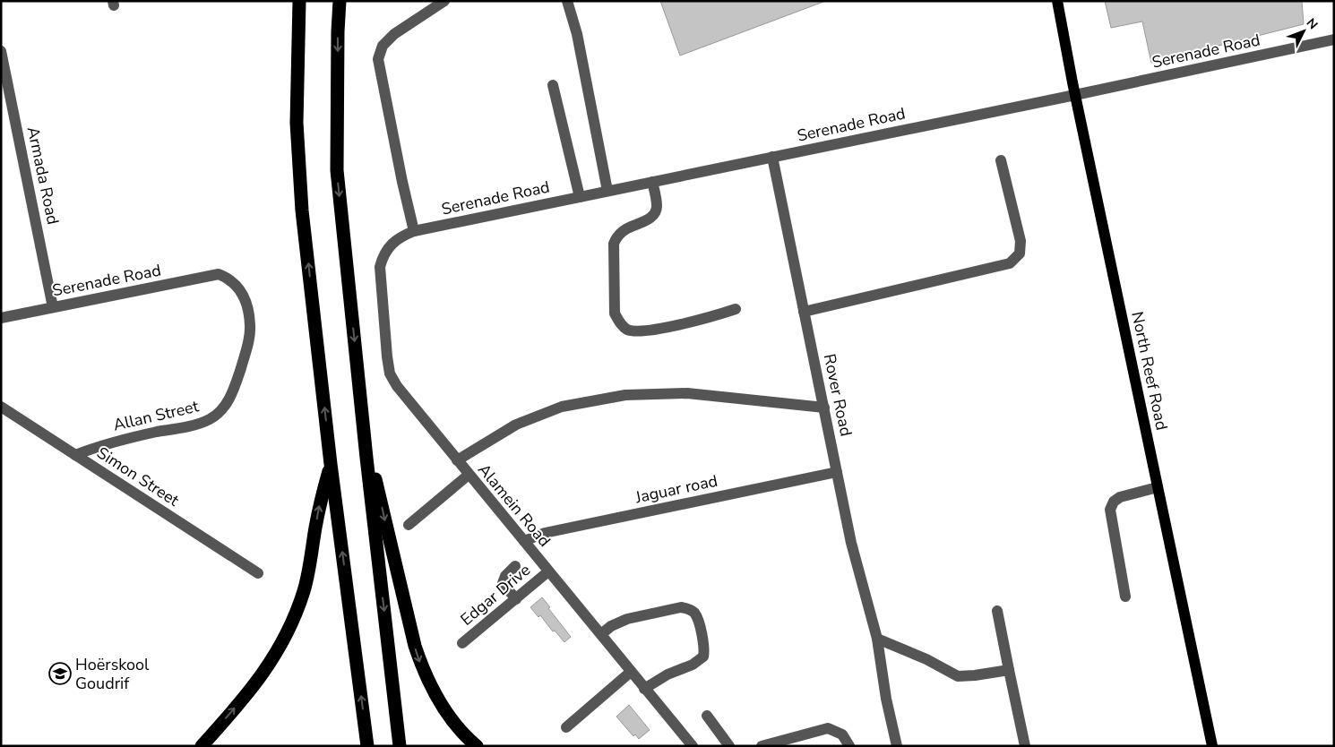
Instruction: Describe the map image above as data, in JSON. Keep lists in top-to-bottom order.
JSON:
{
  "streets": {
    "main road": ["North Reef Road"],
    "street": [
      "Serenade Road",
      "Armada Road",
      "Rover Road",
      "Allan Street",
      "Simon Street",
      "Jaguar road",
      "Alamein Road",
      "Edgar Drive"
    ]
  },
  "crossings": [
    ["Serenade Road", "Armada Road"],
    ["Serenade Road", "North Reef Road"],
    ["Serenade Road", "Rover Road"],
    ["Serenade Road", "Allan Street"],
    ["Serenade Road", "Alamein Road"],
    ["Rover Road", "Jaguar road"],
    ["Allan Street", "Simon Street"],
    ["Jaguar road", "Alamein Road"],
    ["Alamein Road", "Edgar Drive"]
  ],
  "places": {
    "school or university": ["Hoërskool Goudrif"]
  },
  "north": "top right"
}
